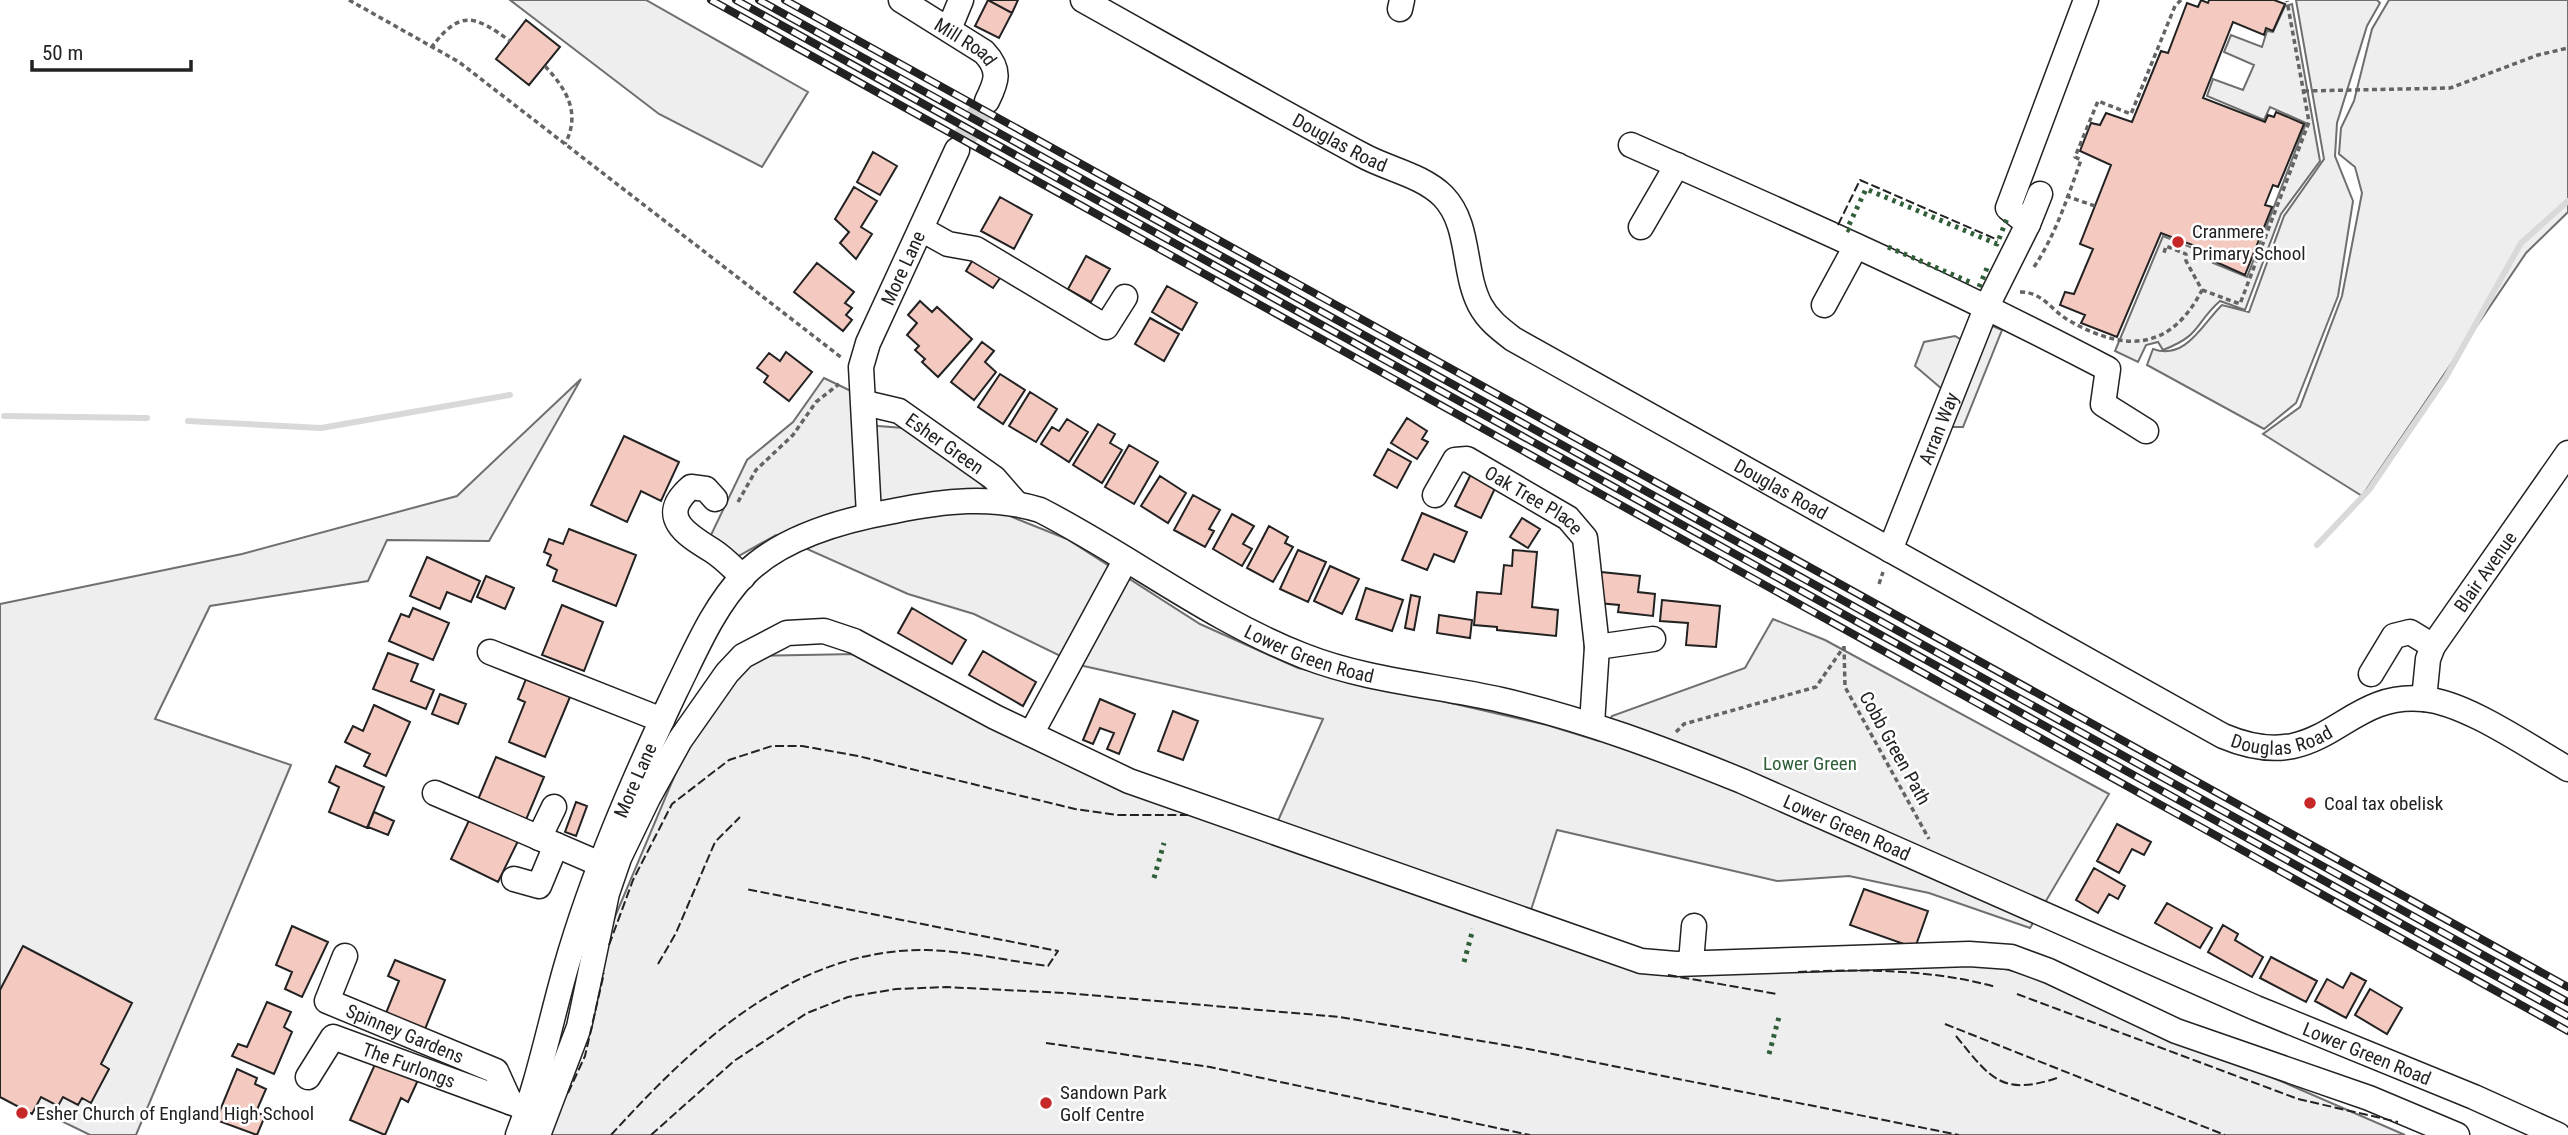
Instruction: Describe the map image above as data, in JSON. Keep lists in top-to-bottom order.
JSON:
{
  "streets": {
    "street": [
      "Mill Road",
      "Douglas Road",
      "More Lane",
      "Arran Way",
      "Esher Green",
      "Oak Tree Place",
      "Blair Avenue",
      "Lower Green Road",
      "Spinney Gardens",
      "The Furlongs"
    ],
    "path": ["Cobb Green Path"]
  },
  "crossings": [
    ["Douglas Road", "Arran Way"],
    ["Douglas Road", "Blair Avenue"],
    ["More Lane", "Esher Green"],
    ["More Lane", "Lower Green Road"],
    ["More Lane", "Spinney Gardens"],
    ["More Lane", "The Furlongs"],
    ["Oak Tree Place", "Lower Green Road"],
    ["Lower Green Road", "Cobb Green Path"],
    ["Spinney Gardens", "The Furlongs"]
  ],
  "parks": ["Lower Green"],
  "places": [
    "Cranmere Primary School",
    "Coal tax obelisk",
    "Sandown Park Golf Centre",
    "Esher Church of England High School"
  ],
  "scale_bar": "50 m"
}
